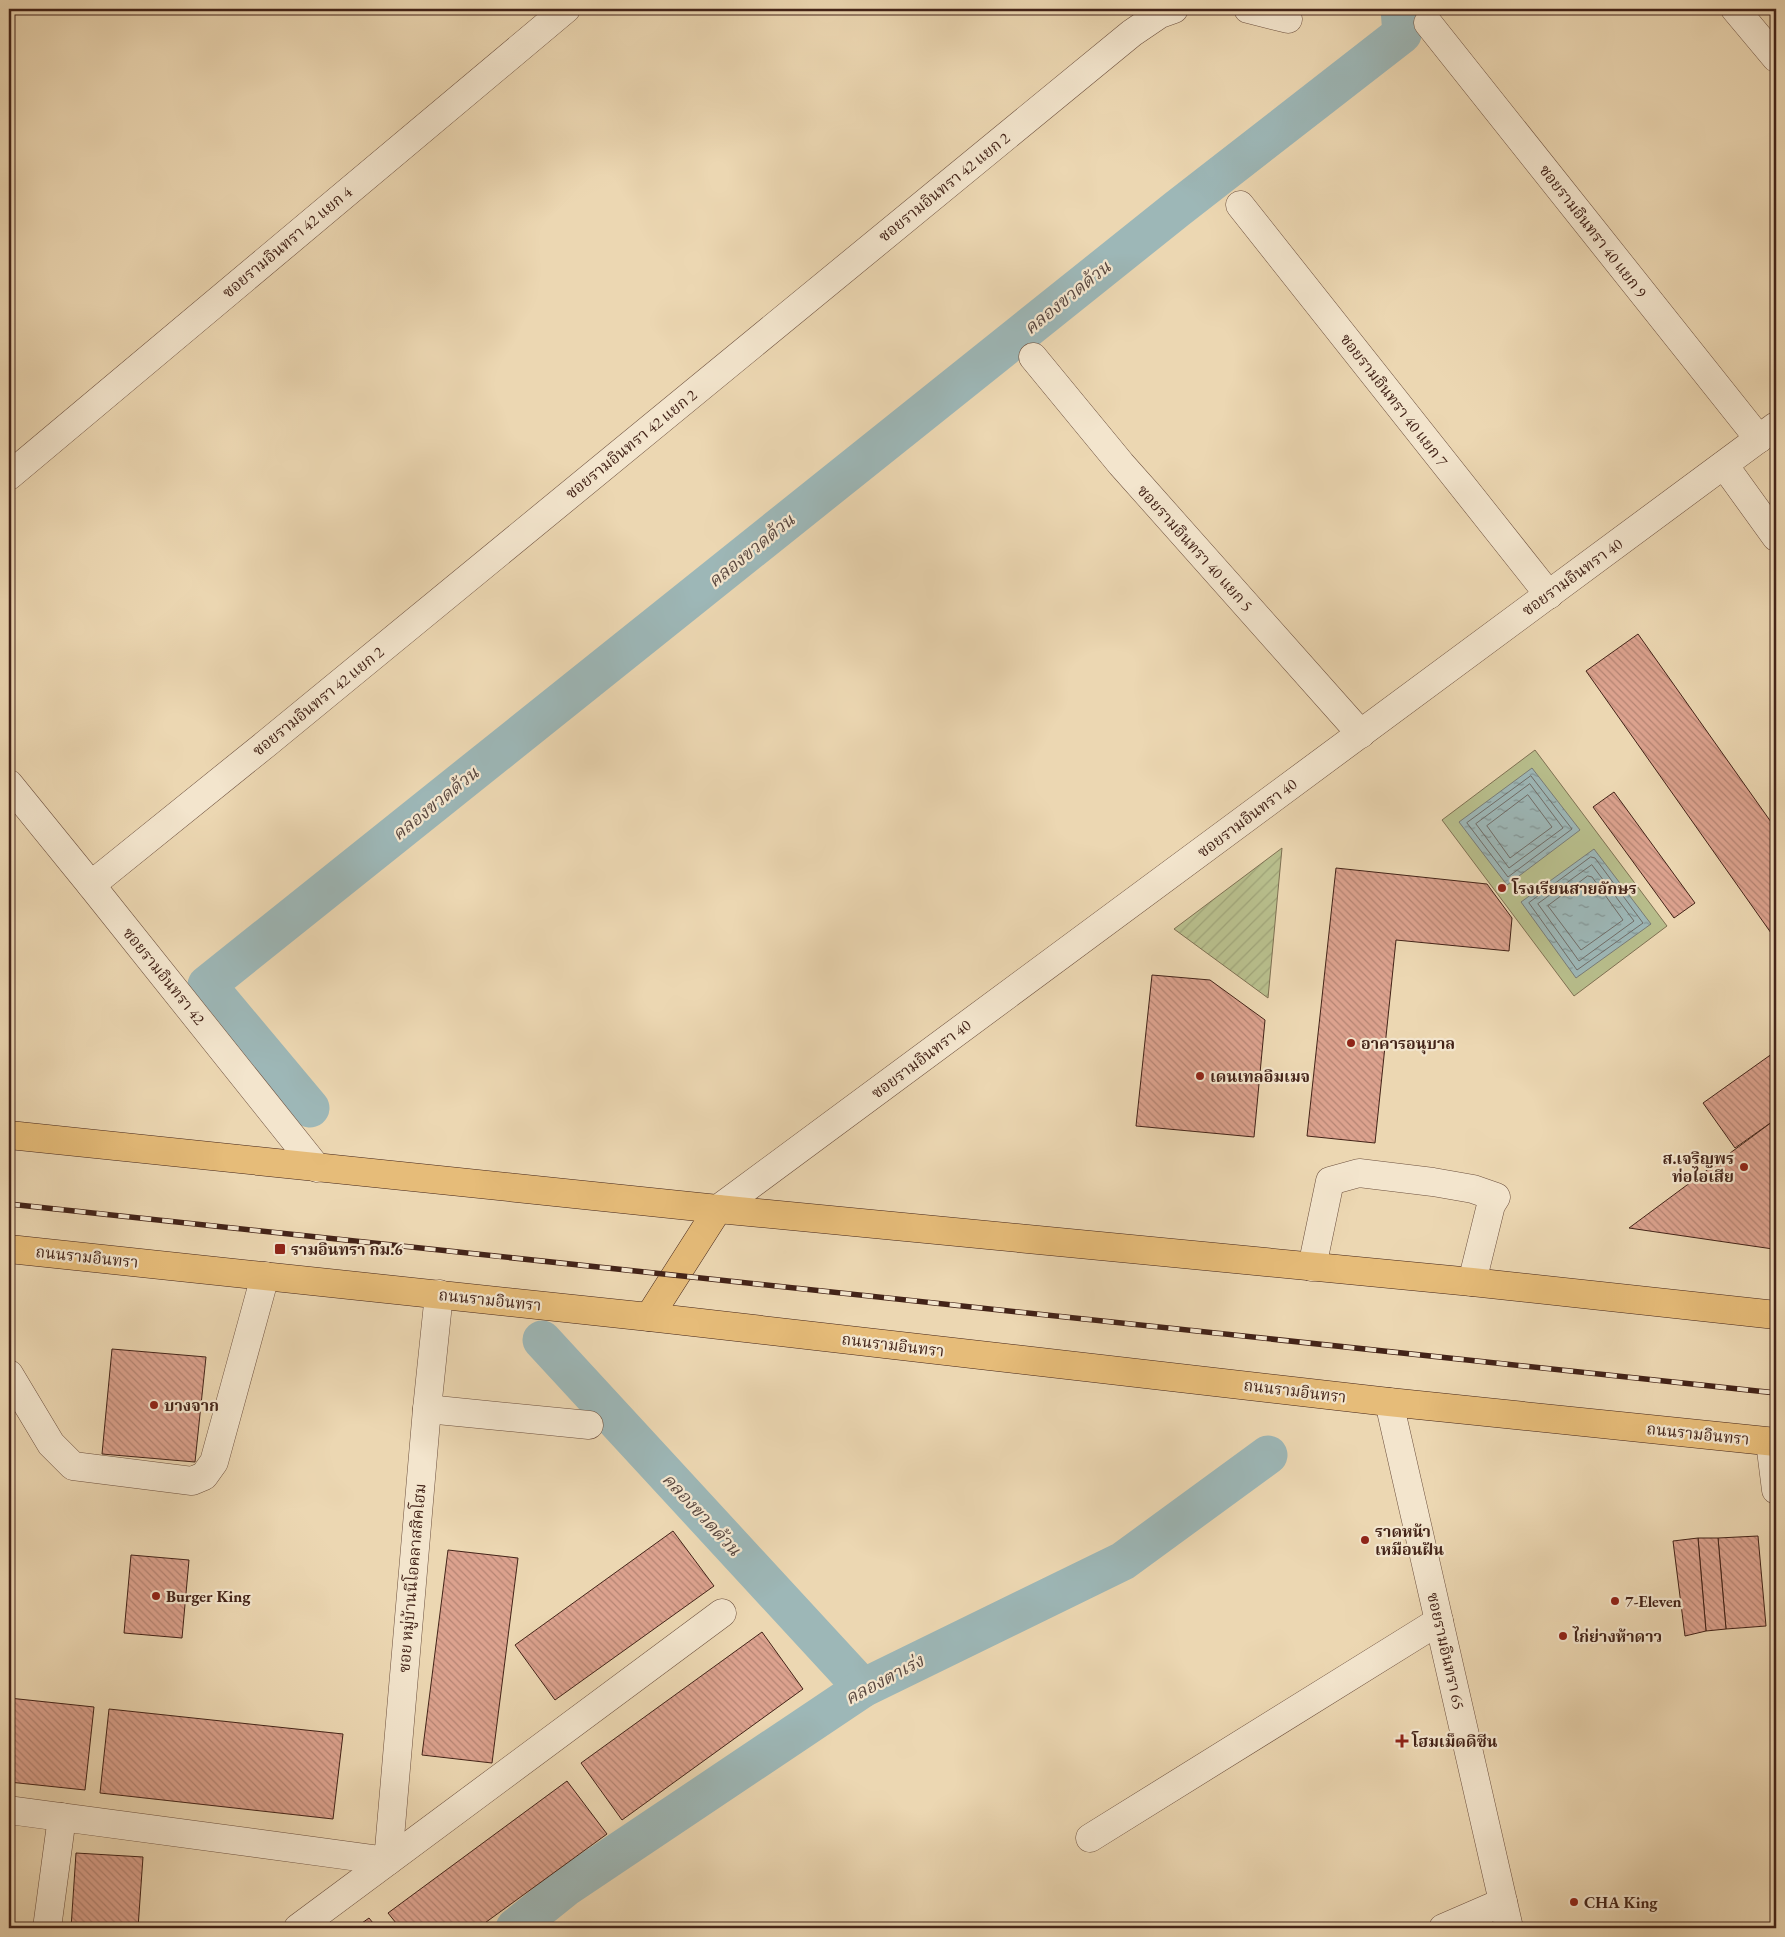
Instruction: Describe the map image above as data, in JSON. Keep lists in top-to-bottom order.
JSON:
{
  "streets": {
    "main road": ["ถนนรามอินทรา"],
    "street": [
      "ซอยรามอินทรา 42 แยก 2",
      "ซอยรามอินทรา 40 แยก 9",
      "ซอยรามอินทรา 42 แยก 4",
      "ซอยรามอินทรา 40 แยก 7",
      "ซอยรามอินทรา 40 แยก 5",
      "ซอยรามอินทรา 40",
      "ซอยรามอินทรา 42",
      "ซอย หมู่บ้านนีโอคลาสสิคโฮม",
      "ซอยรามอินทรา 65"
    ]
  },
  "crossings": [
    ["ซอยรามอินทรา 42 แยก 2", "ซอยรามอินทรา 42"],
    ["ซอยรามอินทรา 40 แยก 9", "ซอยรามอินทรา 40"],
    ["ซอยรามอินทรา 40 แยก 7", "ซอยรามอินทรา 40"],
    ["ซอยรามอินทรา 40 แยก 5", "ซอยรามอินทรา 40"],
    ["ถนนรามอินทรา", "ซอย หมู่บ้านนีโอคลาสสิคโฮม"],
    ["ถนนรามอินทรา", "ซอยรามอินทรา 65"]
  ],
  "water": ["คลองขวดด้วน", "คลองตาเร่ง"],
  "places": {
    "other": [
      "โรงเรียนสายอักษร",
      "อาคารอนุบาล",
      "เดนเทลอิมเมจ",
      "ส.เจริญพร ท่อไอเสีย",
      "บางจาก",
      "ราดหน้า เหมือนฝัน",
      "Burger King",
      "7-Eleven",
      "ไก่ย่างห้าดาว",
      "CHA King"
    ],
    "transit": ["รามอินทรา กม.6"],
    "health": ["โฮมเม็ดดิซีน"]
  }
}
